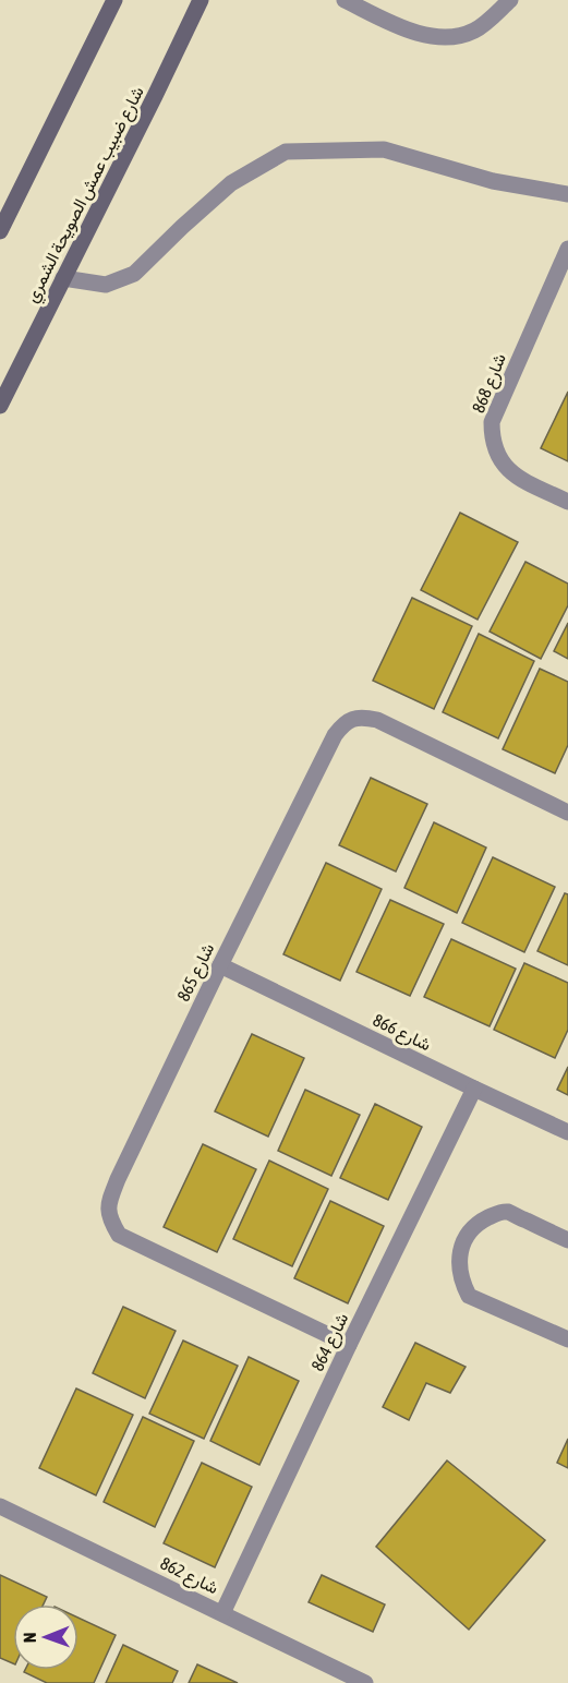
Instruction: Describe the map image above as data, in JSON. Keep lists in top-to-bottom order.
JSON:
{
  "streets": {
    "street": [
      "شارع ضبيب عمش الصويحة الشمري",
      "شارع 868",
      "شارع 865",
      "شارع 866",
      "شارع 864",
      "شارع 862"
    ]
  },
  "crossings": [
    ["شارع 865", "شارع 866"],
    ["شارع 865", "شارع 864"],
    ["شارع 866", "شارع 864"],
    ["شارع 864", "شارع 862"]
  ],
  "north": "left"
}
